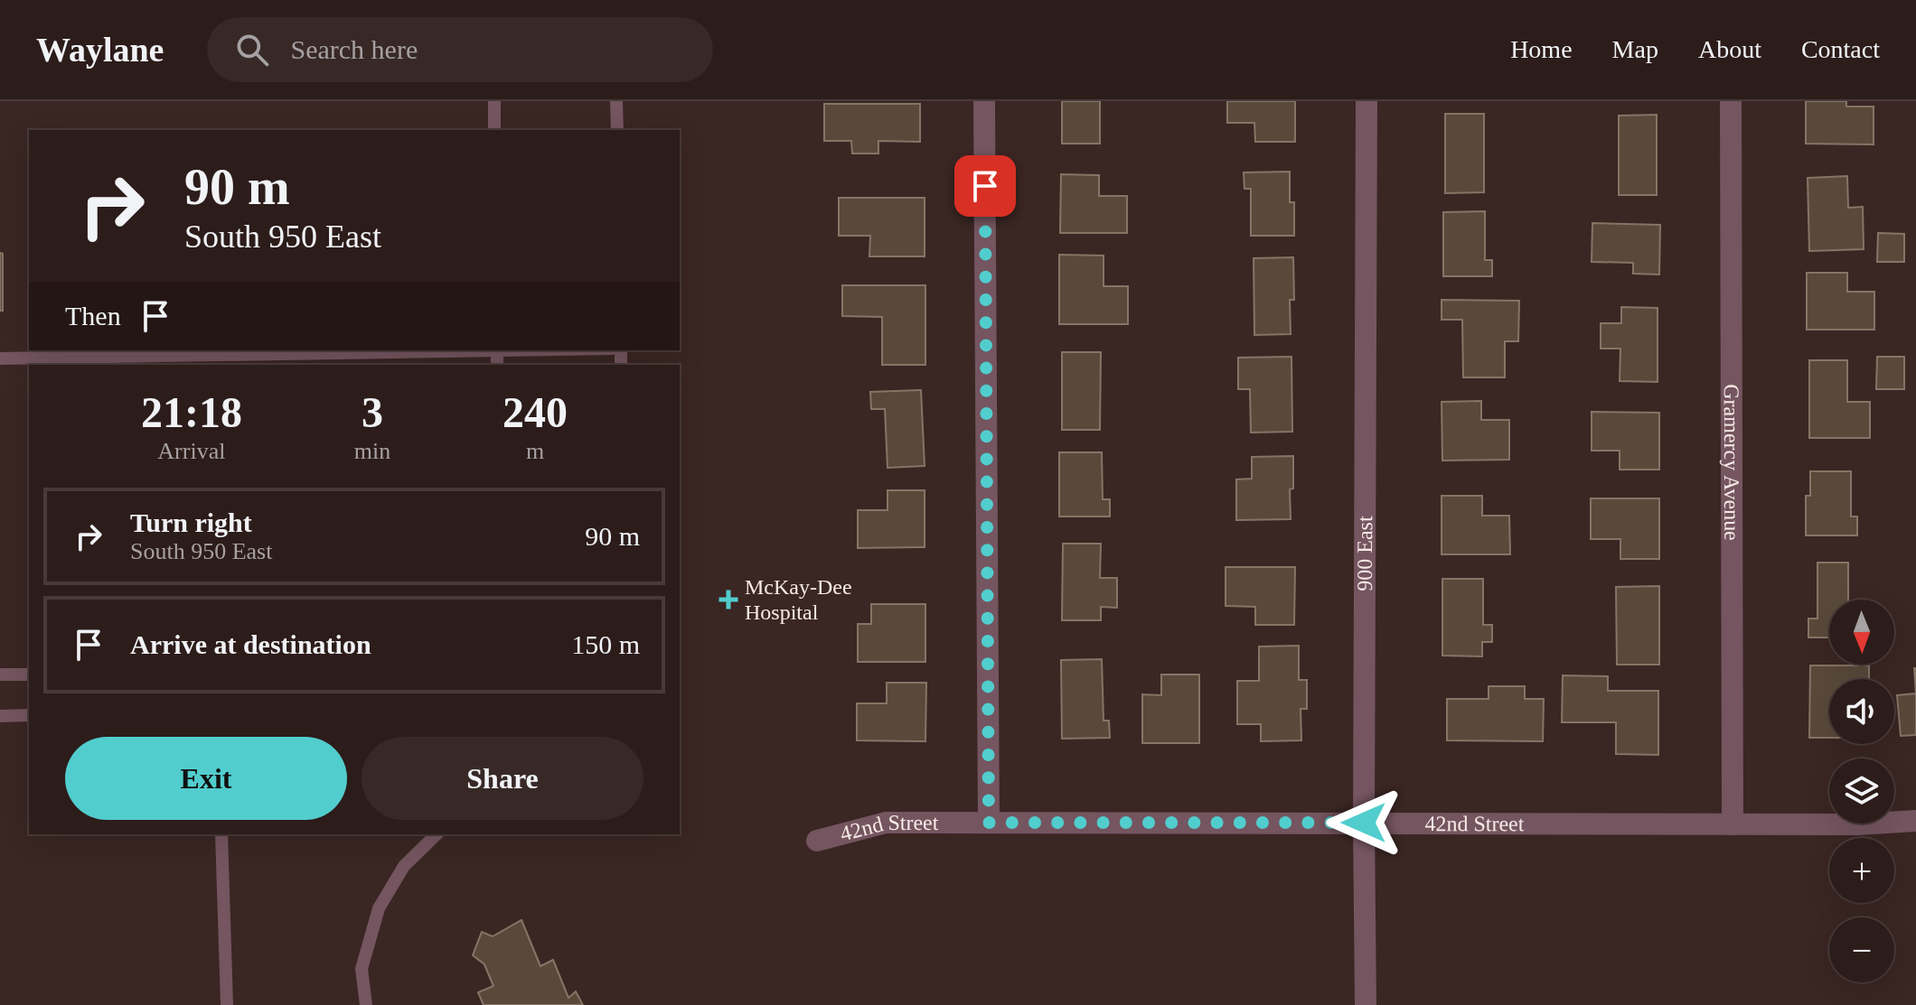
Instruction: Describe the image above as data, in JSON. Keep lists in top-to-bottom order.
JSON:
{
  "streets": {
    "street": ["Gramercy Avenue", "900 East", "42nd Street"]
  },
  "crossings": [
    ["Gramercy Avenue", "42nd Street"],
    ["900 East", "42nd Street"]
  ],
  "places": {
    "health": ["McKay-Dee Hospital"]
  },
  "north": "bottom",
  "page": {
    "header": "Waylane",
    "search": "Search here",
    "nav": [
      "Home",
      "Map",
      "About",
      "Contact"
    ],
    "turn": ["90 m", "South 950 East"],
    "then": "Then",
    "eta": [
      "21:18",
      "Arrival",
      "3",
      "min",
      "240",
      "m"
    ],
    "list": [
      {
        "name": "Turn right",
        "note": "South 950 East",
        "value": "90 m"
      },
      {
        "name": "Arrive at destination",
        "value": "150 m"
      }
    ],
    "map_buttons": ["+", "−"],
    "buttons": ["Exit", "Share"]
  }
}
